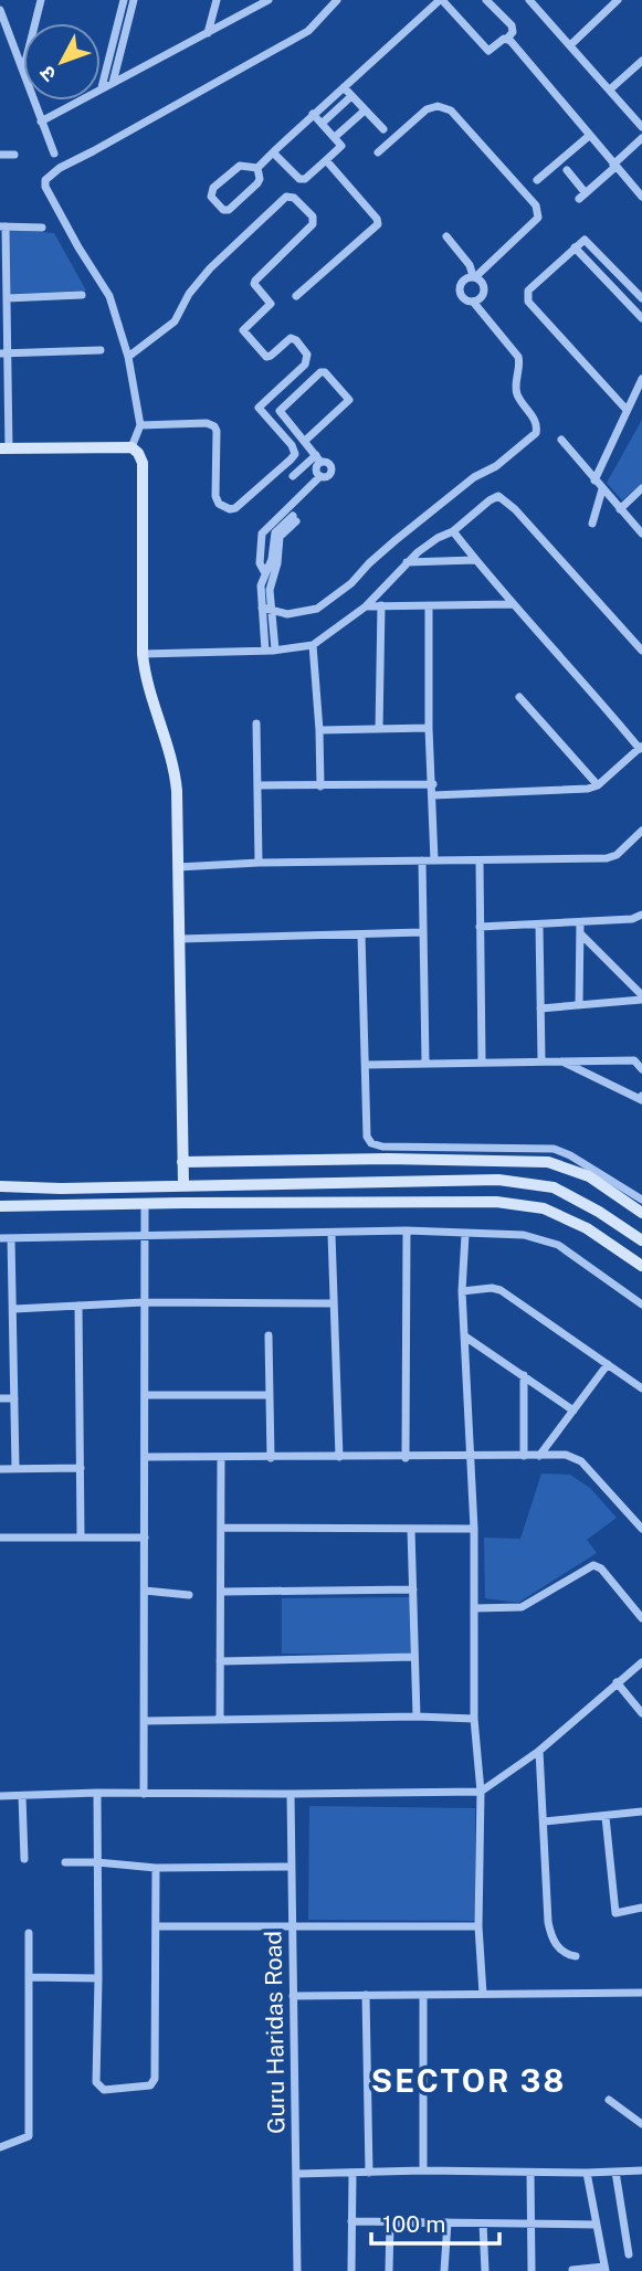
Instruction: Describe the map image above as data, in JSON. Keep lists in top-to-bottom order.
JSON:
{
  "streets": {
    "street": ["Guru Haridas Road"]
  },
  "districts": ["SECTOR 38"],
  "scale_bar": "100 m",
  "north": "bottom left"
}
